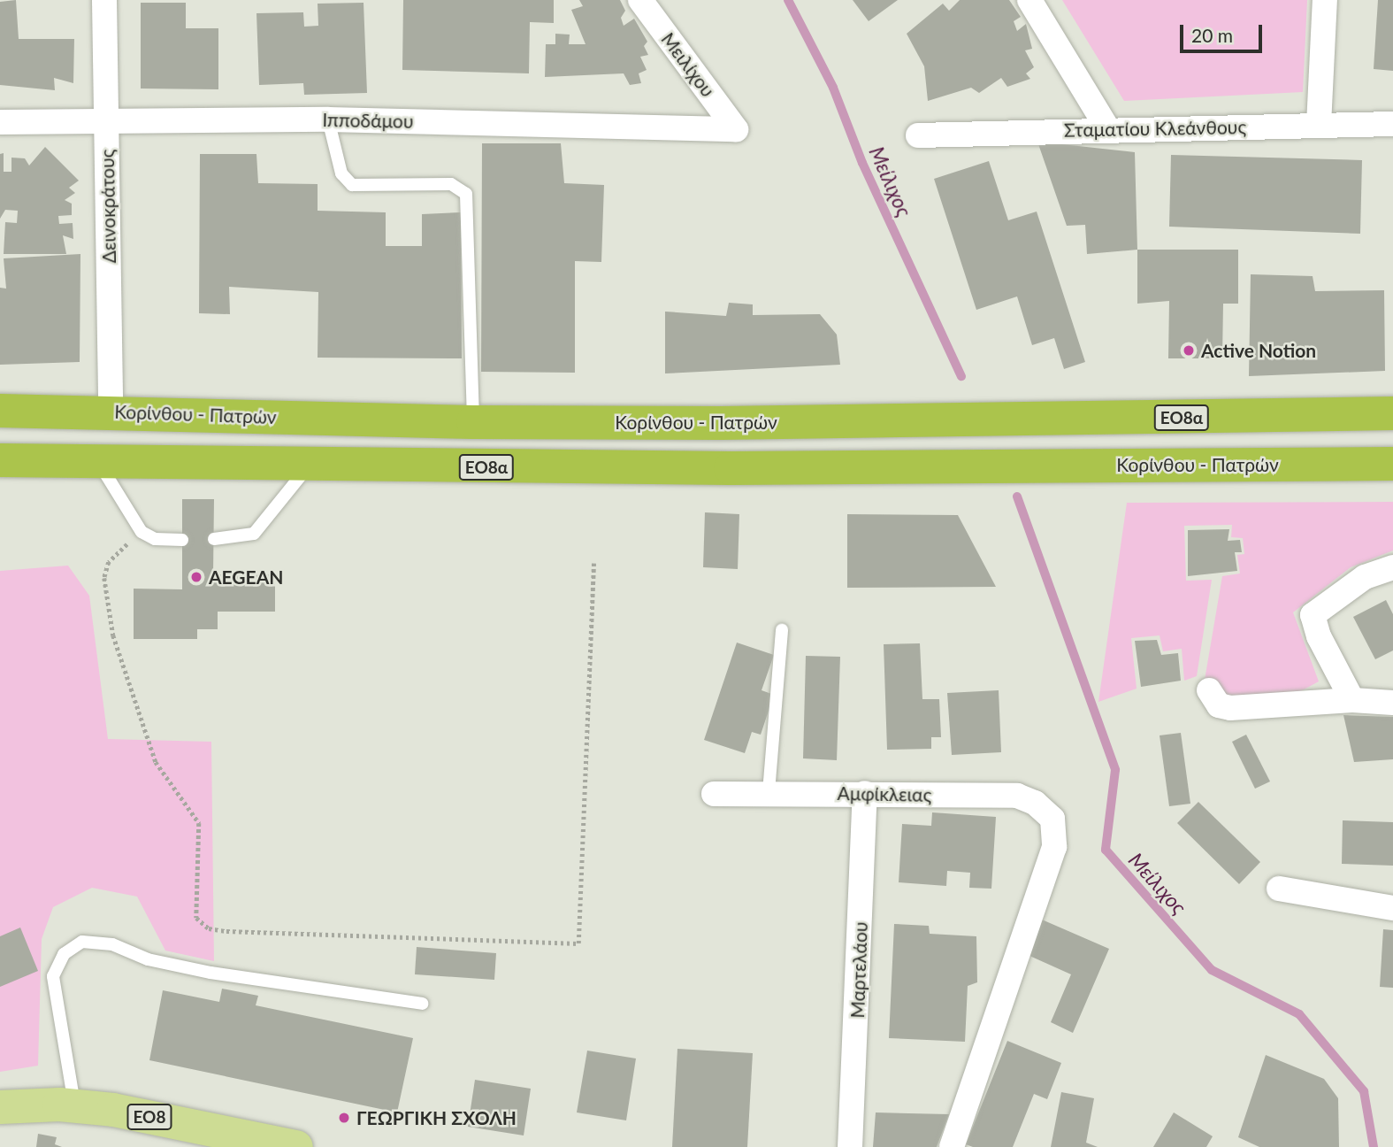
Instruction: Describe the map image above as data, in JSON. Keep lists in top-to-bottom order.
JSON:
{
  "streets": {
    "highway": ["Κορίνθου - Πατρών", "ΕΟ8α"],
    "main road": ["ΕΟ8"],
    "street": [
      "Μειλίχου",
      "Ιπποδάμου",
      "Σταματίου Κλεάνθους",
      "Δεινοκράτους",
      "Αμφίκλειας",
      "Μαρτελάου"
    ]
  },
  "crossings": [
    ["Μειλίχου", "Ιπποδάμου"],
    ["Ιπποδάμου", "Δεινοκράτους"],
    ["Δεινοκράτους", "Κορίνθου - Πατρών"],
    ["Αμφίκλειας", "Μαρτελάου"]
  ],
  "water": ["Μείλιχος"],
  "places": ["Active Notion", "AEGEAN", "ΓΕΩΡΓΙΚΗ ΣΧΟΛΗ"],
  "scale_bar": "20 m"
}
